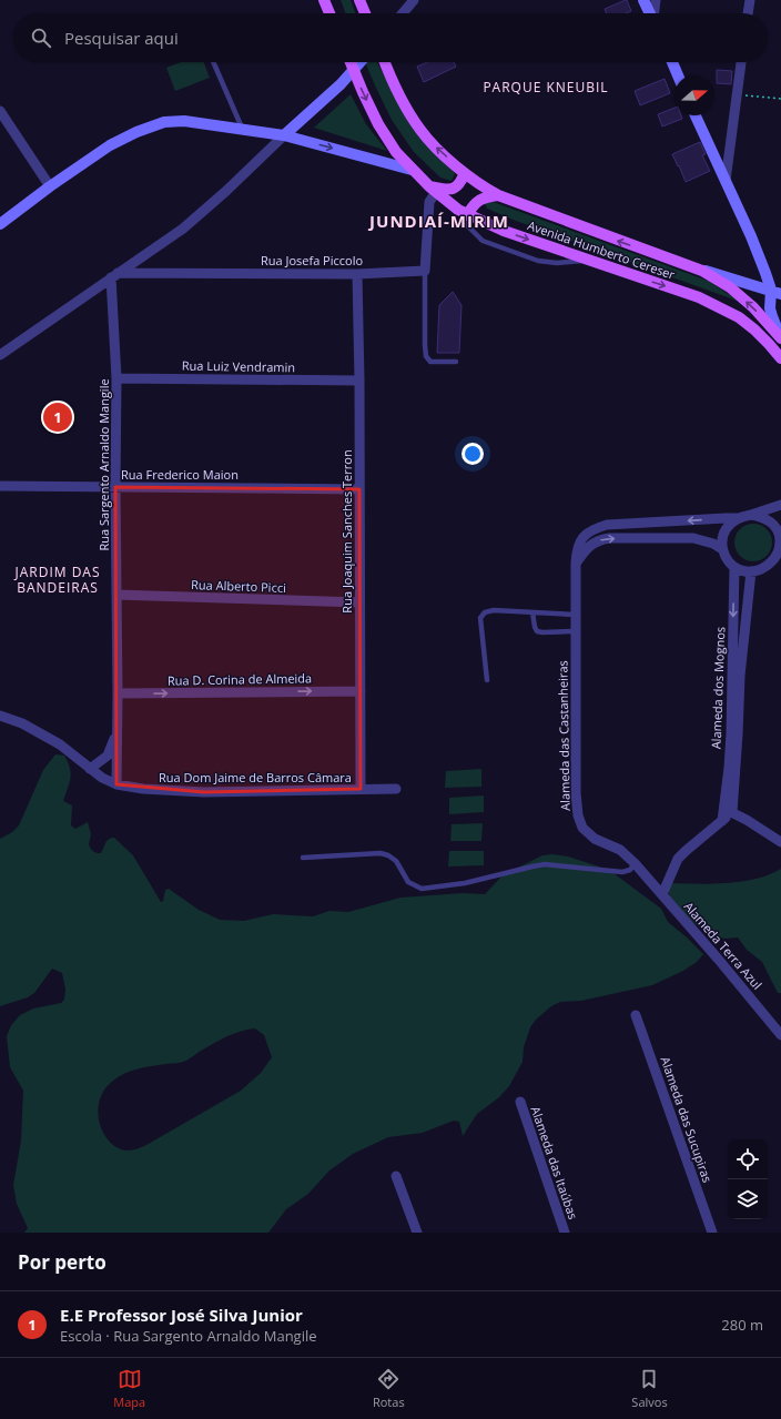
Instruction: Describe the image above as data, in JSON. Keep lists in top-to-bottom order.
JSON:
{
  "streets": {
    "main road": ["Avenida Humberto Cereser"],
    "street": [
      "Rua Josefa Piccolo",
      "Rua Luiz Vendramin",
      "Rua Sargento Arnaldo Mangile",
      "Rua Frederico Maion",
      "Rua Joaquim Sanches Terron",
      "Rua Alberto Picci",
      "Rua D. Corina de Almeida",
      "Alameda dos Mognos",
      "Alameda das Castanheiras",
      "Rua Dom Jaime de Barros Câmara",
      "Alameda Terra Azul",
      "Alameda das Sucupiras",
      "Alameda das Itaúbas"
    ]
  },
  "crossings": [
    ["Rua Josefa Piccolo", "Rua Sargento Arnaldo Mangile"],
    ["Rua Josefa Piccolo", "Rua Joaquim Sanches Terron"],
    ["Rua Luiz Vendramin", "Rua Sargento Arnaldo Mangile"],
    ["Rua Luiz Vendramin", "Rua Joaquim Sanches Terron"],
    ["Rua Sargento Arnaldo Mangile", "Rua Frederico Maion"],
    ["Rua Sargento Arnaldo Mangile", "Rua Alberto Picci"],
    ["Rua Sargento Arnaldo Mangile", "Rua D. Corina de Almeida"],
    ["Rua Sargento Arnaldo Mangile", "Rua Dom Jaime de Barros Câmara"],
    ["Rua Frederico Maion", "Rua Joaquim Sanches Terron"],
    ["Rua Joaquim Sanches Terron", "Rua Alberto Picci"],
    ["Rua Joaquim Sanches Terron", "Rua D. Corina de Almeida"],
    ["Rua Joaquim Sanches Terron", "Rua Dom Jaime de Barros Câmara"],
    ["Alameda dos Mognos", "Alameda das Castanheiras"],
    ["Alameda das Castanheiras", "Alameda Terra Azul"]
  ],
  "one_way": ["Rua D. Corina de Almeida"],
  "districts": ["PARQUE KNEUBIL", "JUNDIAÍ-MIRIM", "JARDIM DAS BANDEIRAS"],
  "north": "right",
  "page": {
    "search": "Pesquisar aqui",
    "pins": "1",
    "heading": "Por perto",
    "list": [
      {
        "mark": "1",
        "name": "E.E Professor José Silva Junior",
        "note": "Escola · Rua Sargento Arnaldo Mangile",
        "value": "280 m"
      }
    ],
    "nav": ["Mapa", "Rotas", "Salvos"]
  }
}
